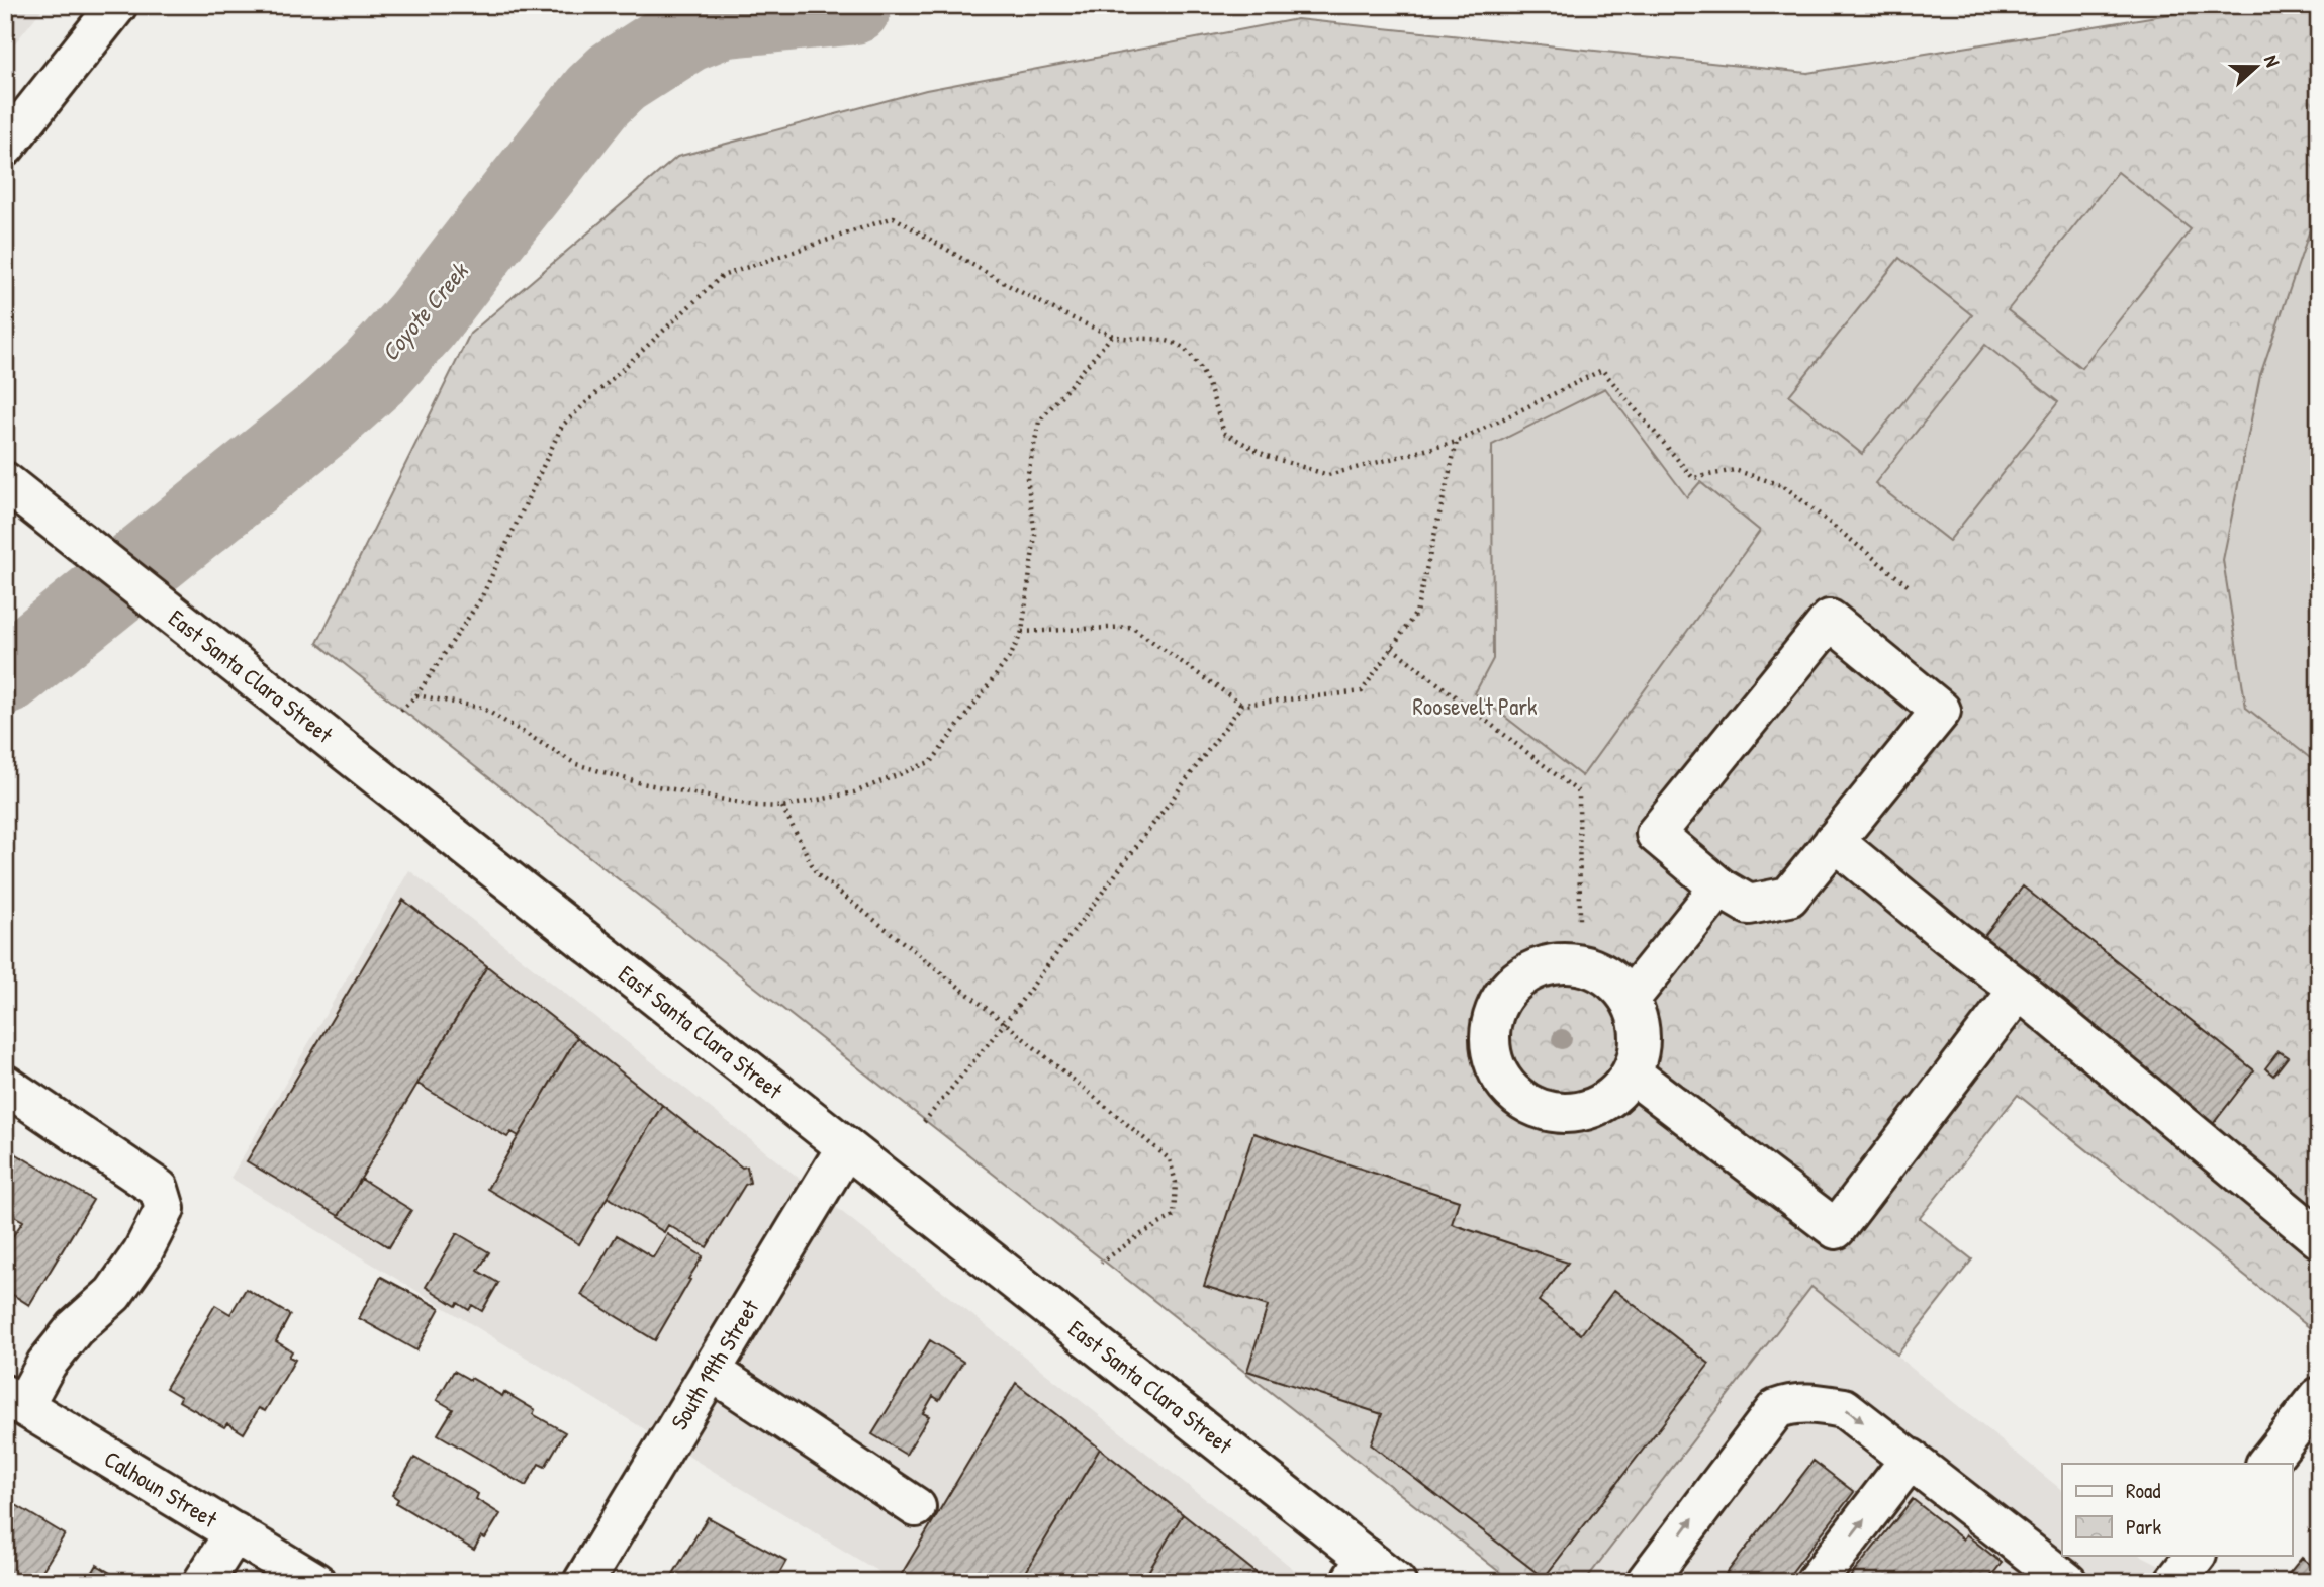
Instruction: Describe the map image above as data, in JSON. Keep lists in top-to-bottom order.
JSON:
{
  "streets": {
    "main road": ["East Santa Clara Street", "South 19th Street", "Calhoun Street"]
  },
  "crossings": [
    ["East Santa Clara Street", "South 19th Street"]
  ],
  "water": ["Coyote Creek"],
  "parks": ["Roosevelt Park"],
  "legend": ["Road", "Park"],
  "north": "right"
}
